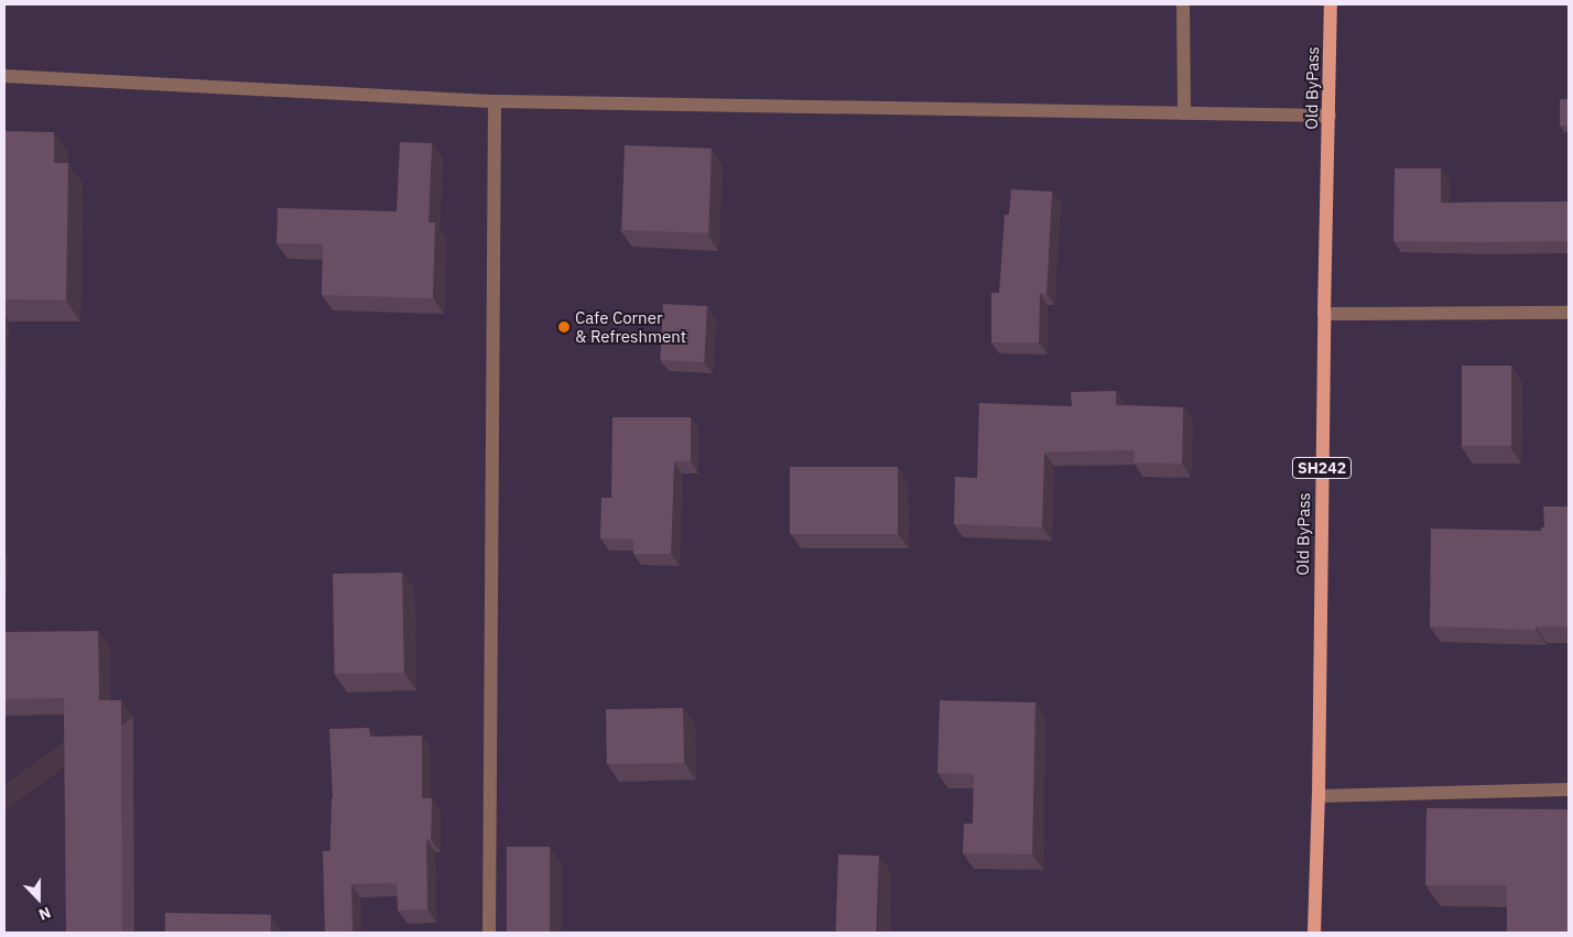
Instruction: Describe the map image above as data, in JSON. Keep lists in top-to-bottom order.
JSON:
{
  "streets": {
    "main road": ["Old ByPass", "SH242"]
  },
  "places": ["Cafe Corner & Refreshment"],
  "north": "bottom"
}
